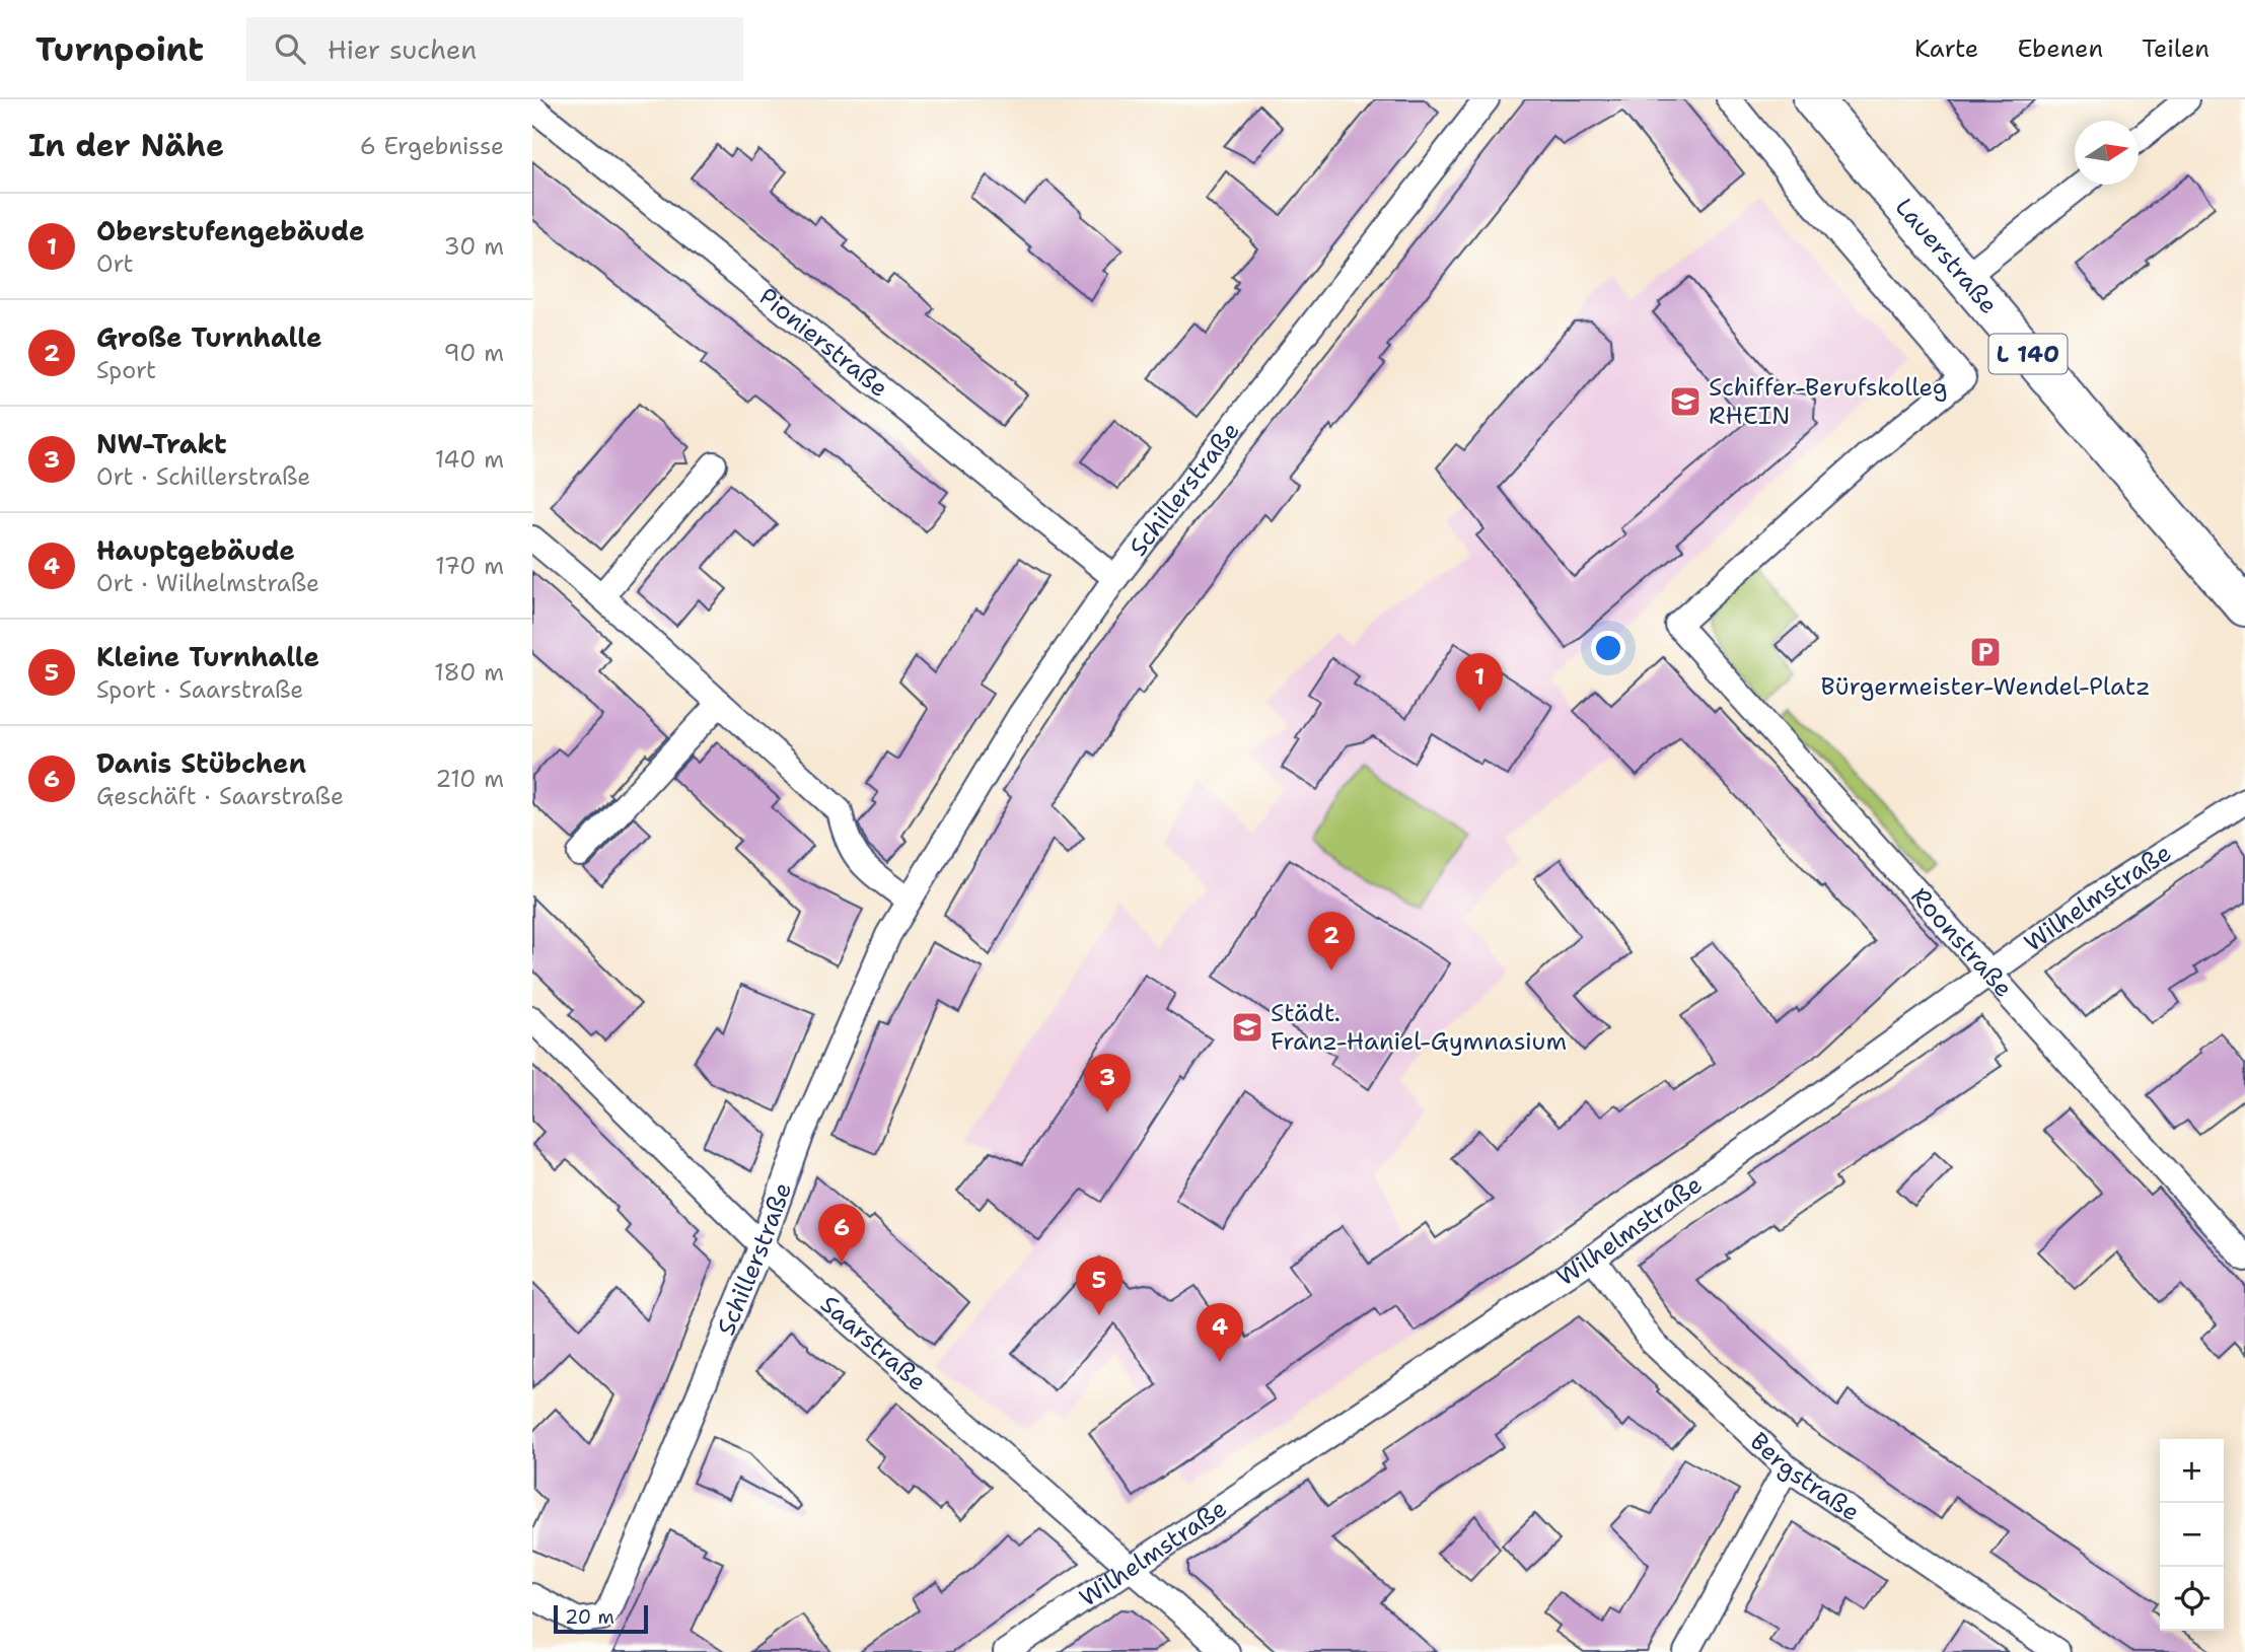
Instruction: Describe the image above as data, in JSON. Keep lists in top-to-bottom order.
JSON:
{
  "streets": {
    "main road": ["Lauerstraße", "L 140"],
    "street": [
      "Pionierstraße",
      "Schillerstraße",
      "Wilhelmstraße",
      "Roonstraße",
      "Saarstraße",
      "Bergstraße"
    ]
  },
  "crossings": [
    ["Pionierstraße", "Schillerstraße"],
    ["Schillerstraße", "Saarstraße"],
    ["Wilhelmstraße", "Roonstraße"],
    ["Wilhelmstraße", "Saarstraße"],
    ["Wilhelmstraße", "Bergstraße"]
  ],
  "places": {
    "school or university": ["Schiffer-Berufskolleg RHEIN", "Städt. Franz-Haniel-Gymnasium"],
    "parking": ["Bürgermeister-Wendel-Platz"]
  },
  "scale_bar": "20 m",
  "north": "right",
  "page": {
    "header": "Turnpoint",
    "search": "Hier suchen",
    "nav": ["Karte", "Ebenen", "Teilen"],
    "heading": ["In der Nähe", "6 Ergebnisse"],
    "list": [
      {
        "mark": "1",
        "name": "Oberstufengebäude",
        "note": "Ort",
        "value": "30 m"
      },
      {
        "mark": "2",
        "name": "Große Turnhalle",
        "note": "Sport",
        "value": "90 m"
      },
      {
        "mark": "3",
        "name": "NW-Trakt",
        "note": "Ort · Schillerstraße",
        "value": "140 m"
      },
      {
        "mark": "4",
        "name": "Hauptgebäude",
        "note": "Ort · Wilhelmstraße",
        "value": "170 m"
      },
      {
        "mark": "5",
        "name": "Kleine Turnhalle",
        "note": "Sport · Saarstraße",
        "value": "180 m"
      },
      {
        "mark": "6",
        "name": "Danis Stübchen",
        "note": "Geschäft · Saarstraße",
        "value": "210 m"
      }
    ],
    "pins": [
      "1",
      "2",
      "3",
      "6",
      "5",
      "4"
    ],
    "map_buttons": ["+", "−"],
    "scale": "20 m"
  }
}
